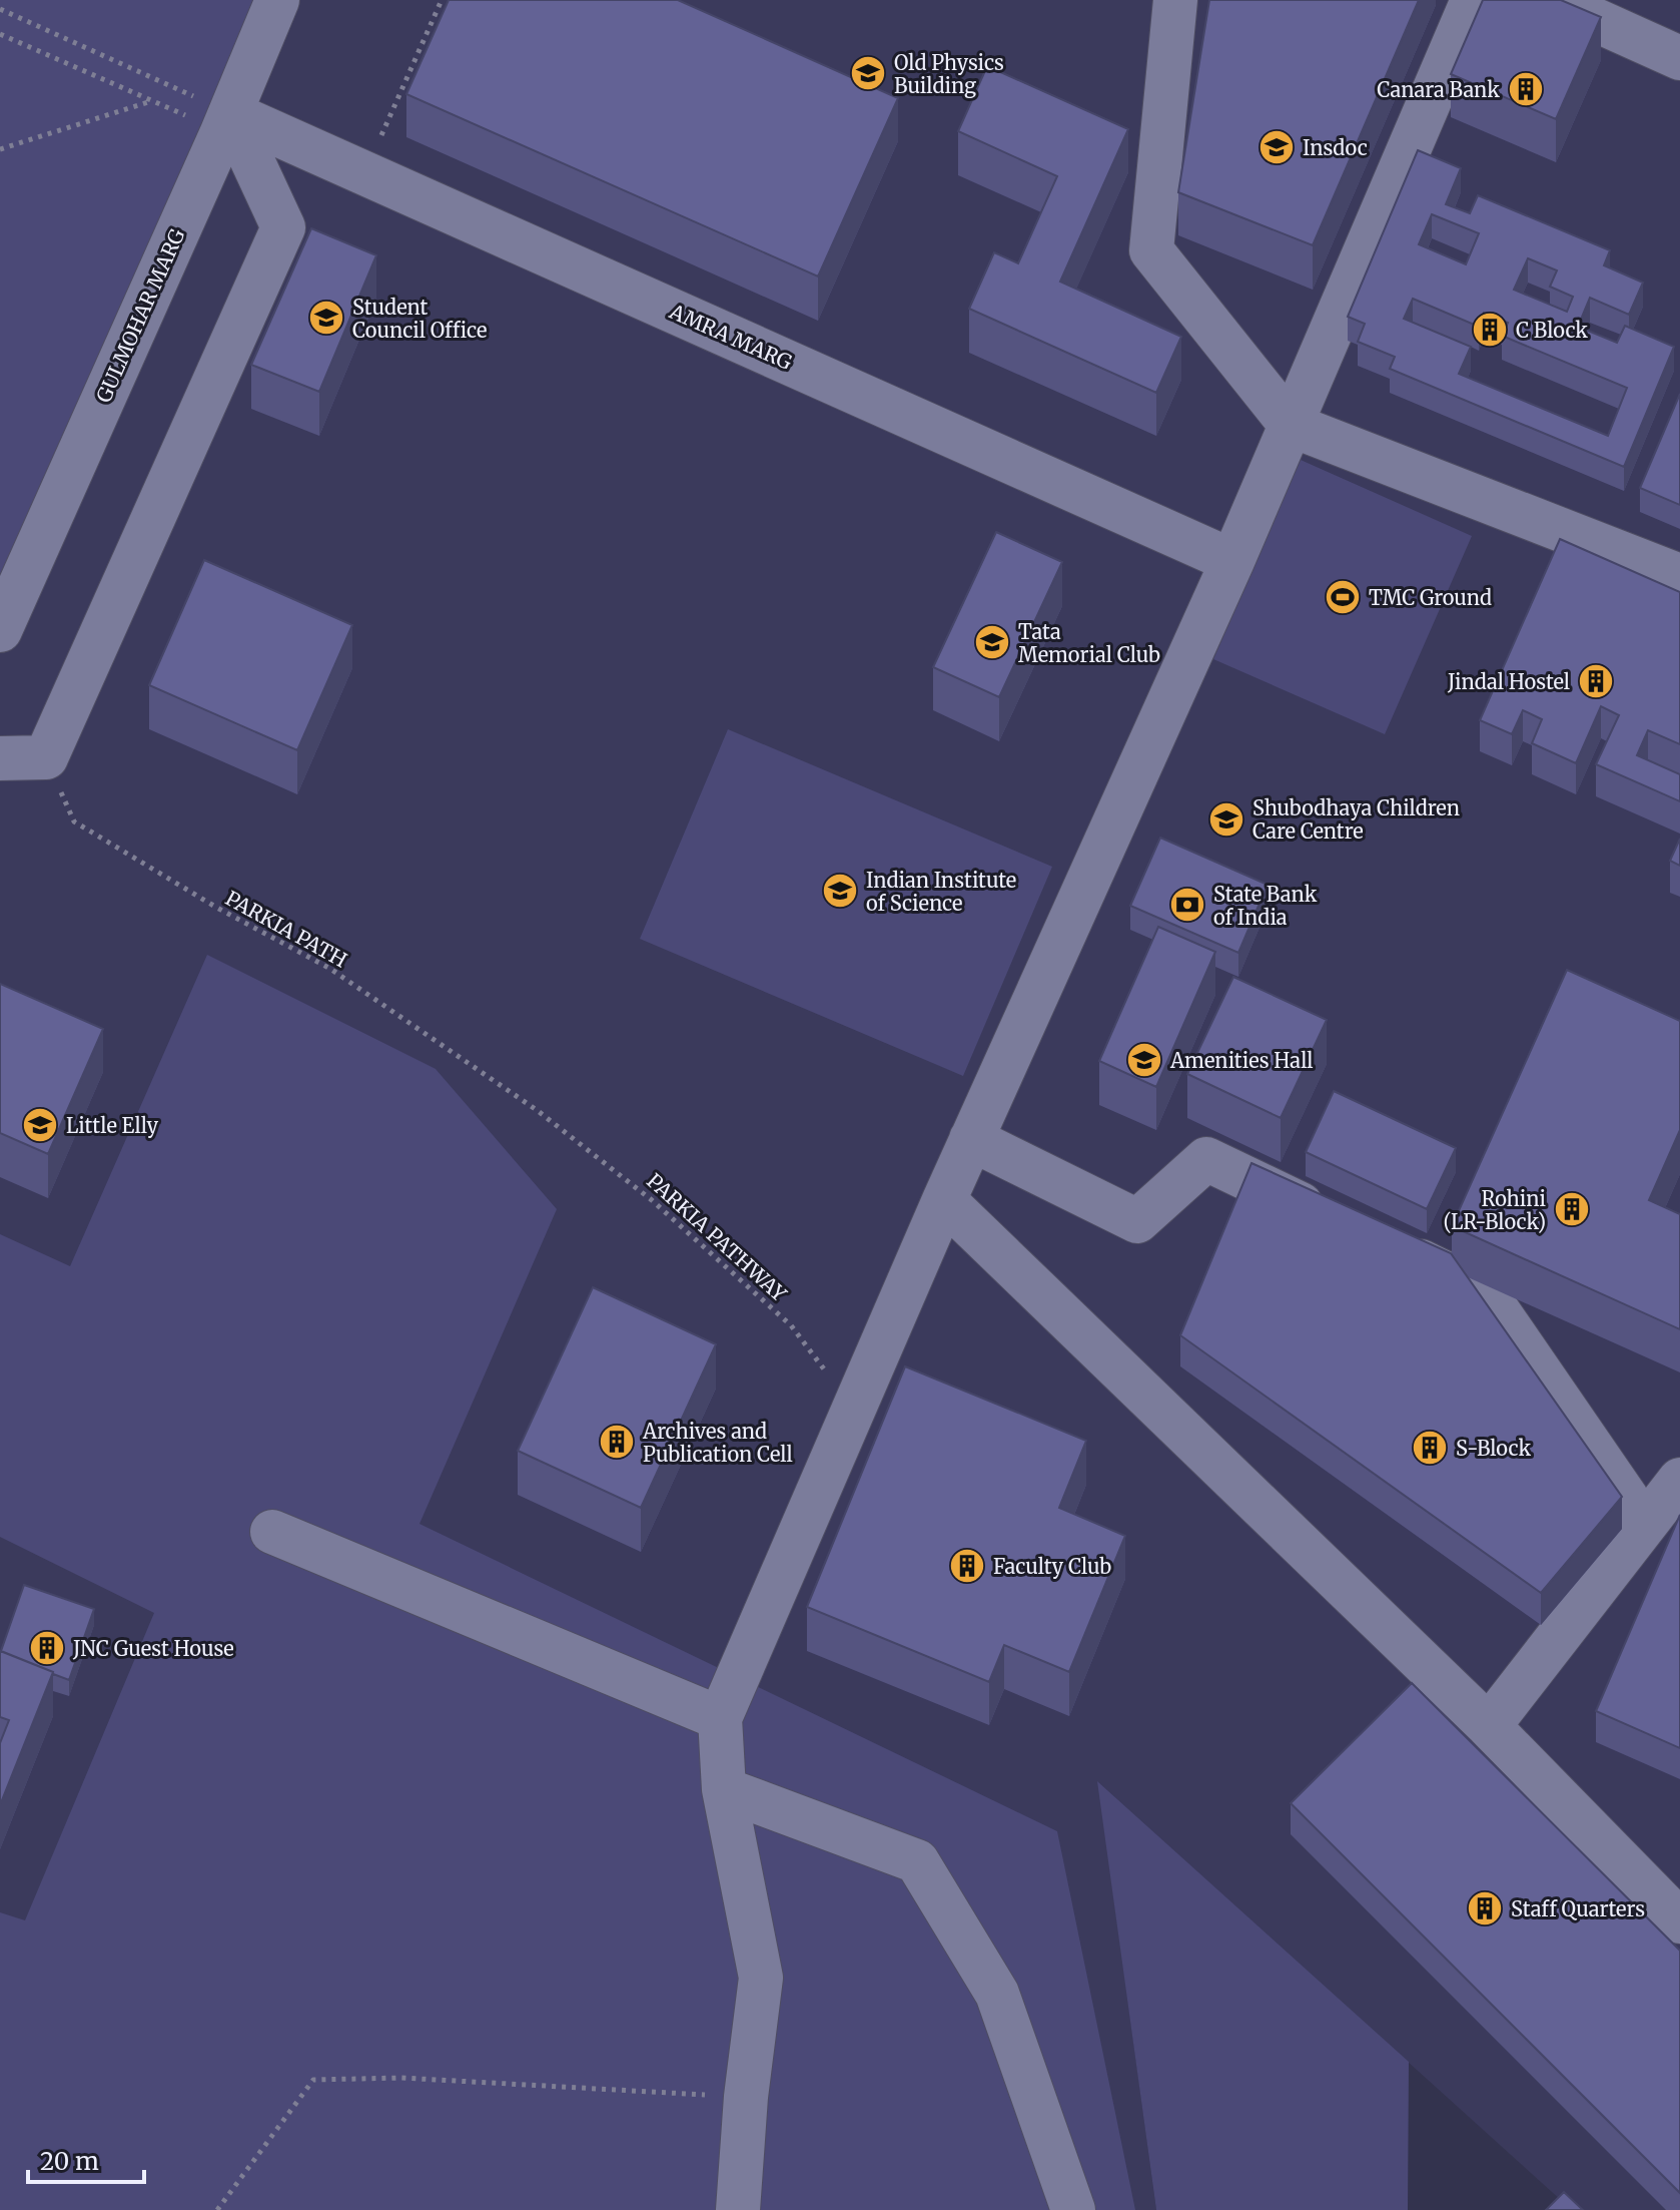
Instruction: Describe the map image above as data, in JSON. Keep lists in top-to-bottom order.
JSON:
{
  "streets": {
    "lane": ["GULMOHAR MARG", "AMRA MARG"],
    "path": ["PARKIA PATH", "PARKIA PATHWAY"]
  },
  "crossings": [
    ["GULMOHAR MARG", "AMRA MARG"],
    ["PARKIA PATH", "PARKIA PATHWAY"]
  ],
  "places": {
    "school or university": [
      "Old Physics Building",
      "Insdoc",
      "Student Council Office",
      "Tata Memorial Club",
      "Shubodhaya Children Care Centre",
      "Indian Institute of Science",
      "Amenities Hall",
      "Little Elly"
    ],
    "building": [
      "Canara Bank",
      "C Block",
      "Jindal Hostel",
      "Rohini (LR-Block)",
      "Archives and Publication Cell",
      "S-Block",
      "Faculty Club",
      "JNC Guest House",
      "Staff Quarters"
    ],
    "sports": ["TMC Ground"],
    "bank": ["State Bank of India"]
  },
  "scale_bar": "20 m"
}
